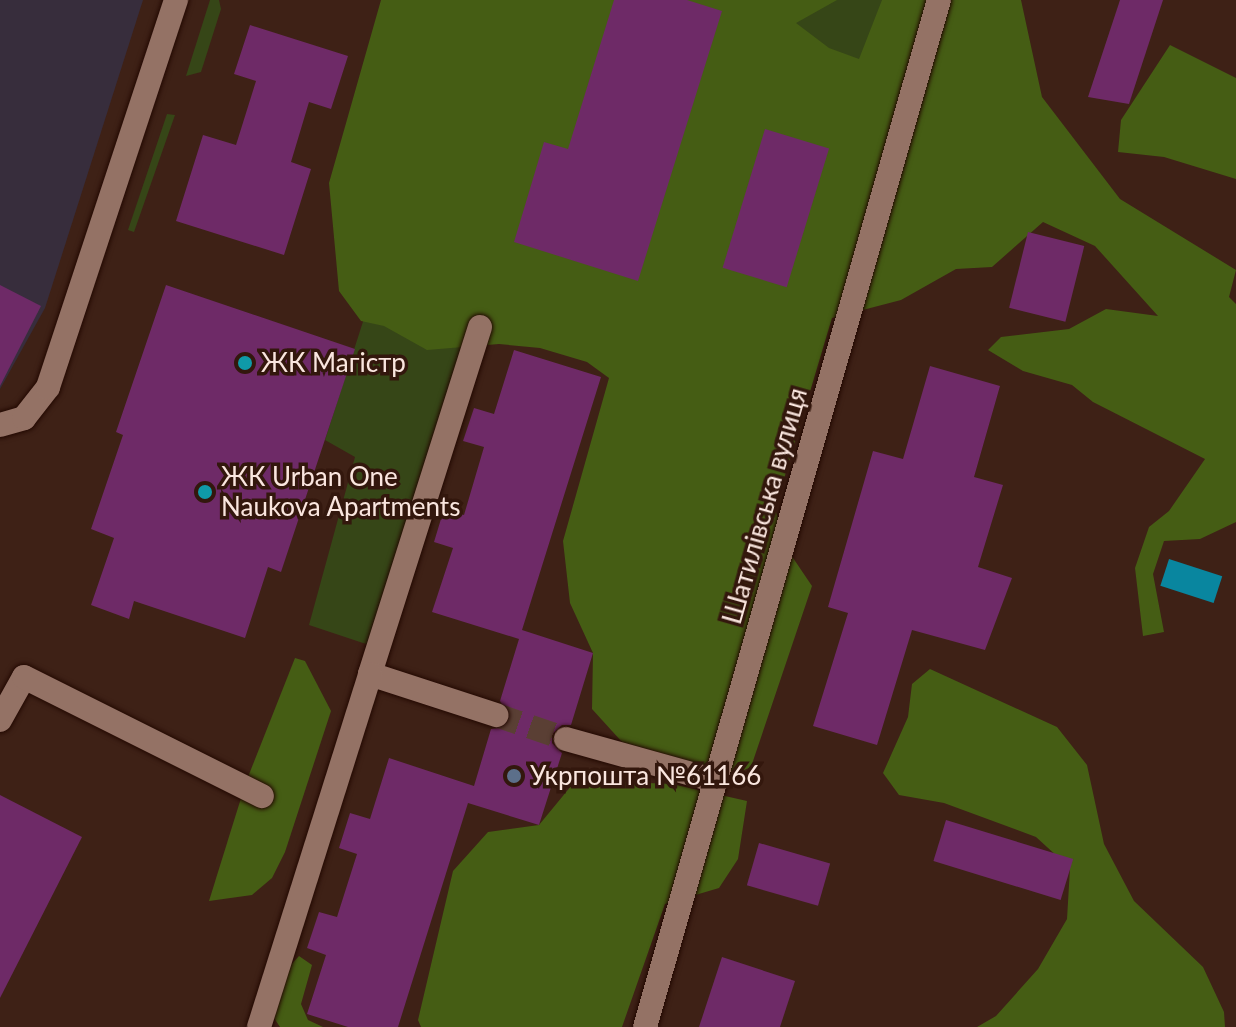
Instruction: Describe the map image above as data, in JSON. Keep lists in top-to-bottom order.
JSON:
{
  "streets": {
    "street": ["Шатилівська вулиця"]
  },
  "places": ["ЖК Магістр", "ЖК Urban One Naukova Apartments", "Укрпошта №61166"]
}
